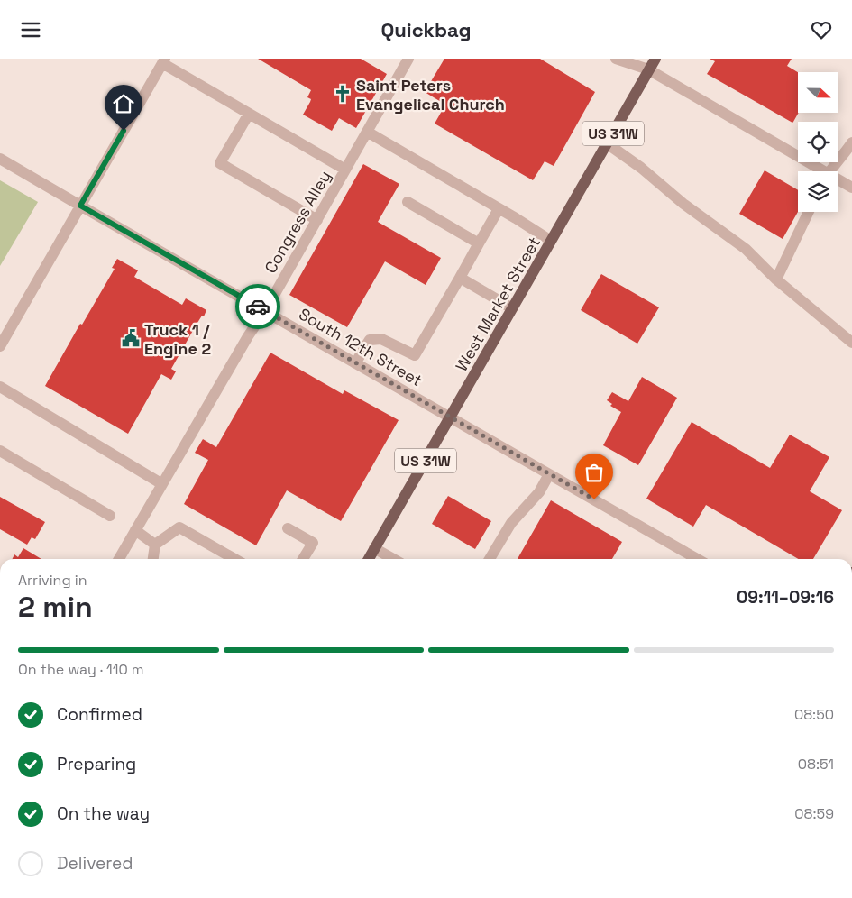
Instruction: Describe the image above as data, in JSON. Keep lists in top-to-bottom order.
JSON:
{
  "streets": {
    "main road": ["US 31W", "West Market Street"],
    "street": ["Congress Alley", "South 12th Street"]
  },
  "crossings": [
    ["Congress Alley", "South 12th Street"],
    ["West Market Street", "South 12th Street"]
  ],
  "places": {
    "church": ["Saint Peters Evangelical Church"],
    "public building": ["Truck 1 / Engine 2"]
  },
  "north": "right",
  "page": {
    "header": "Quickbag",
    "heading": ["2 min", "Arriving in", "09:11–09:16"],
    "bar": "On the way · 110 m",
    "list": [
      ["Confirmed", "08:50"],
      ["Preparing", "08:51"],
      ["On the way", "08:59"],
      "Delivered"
    ]
  }
}
